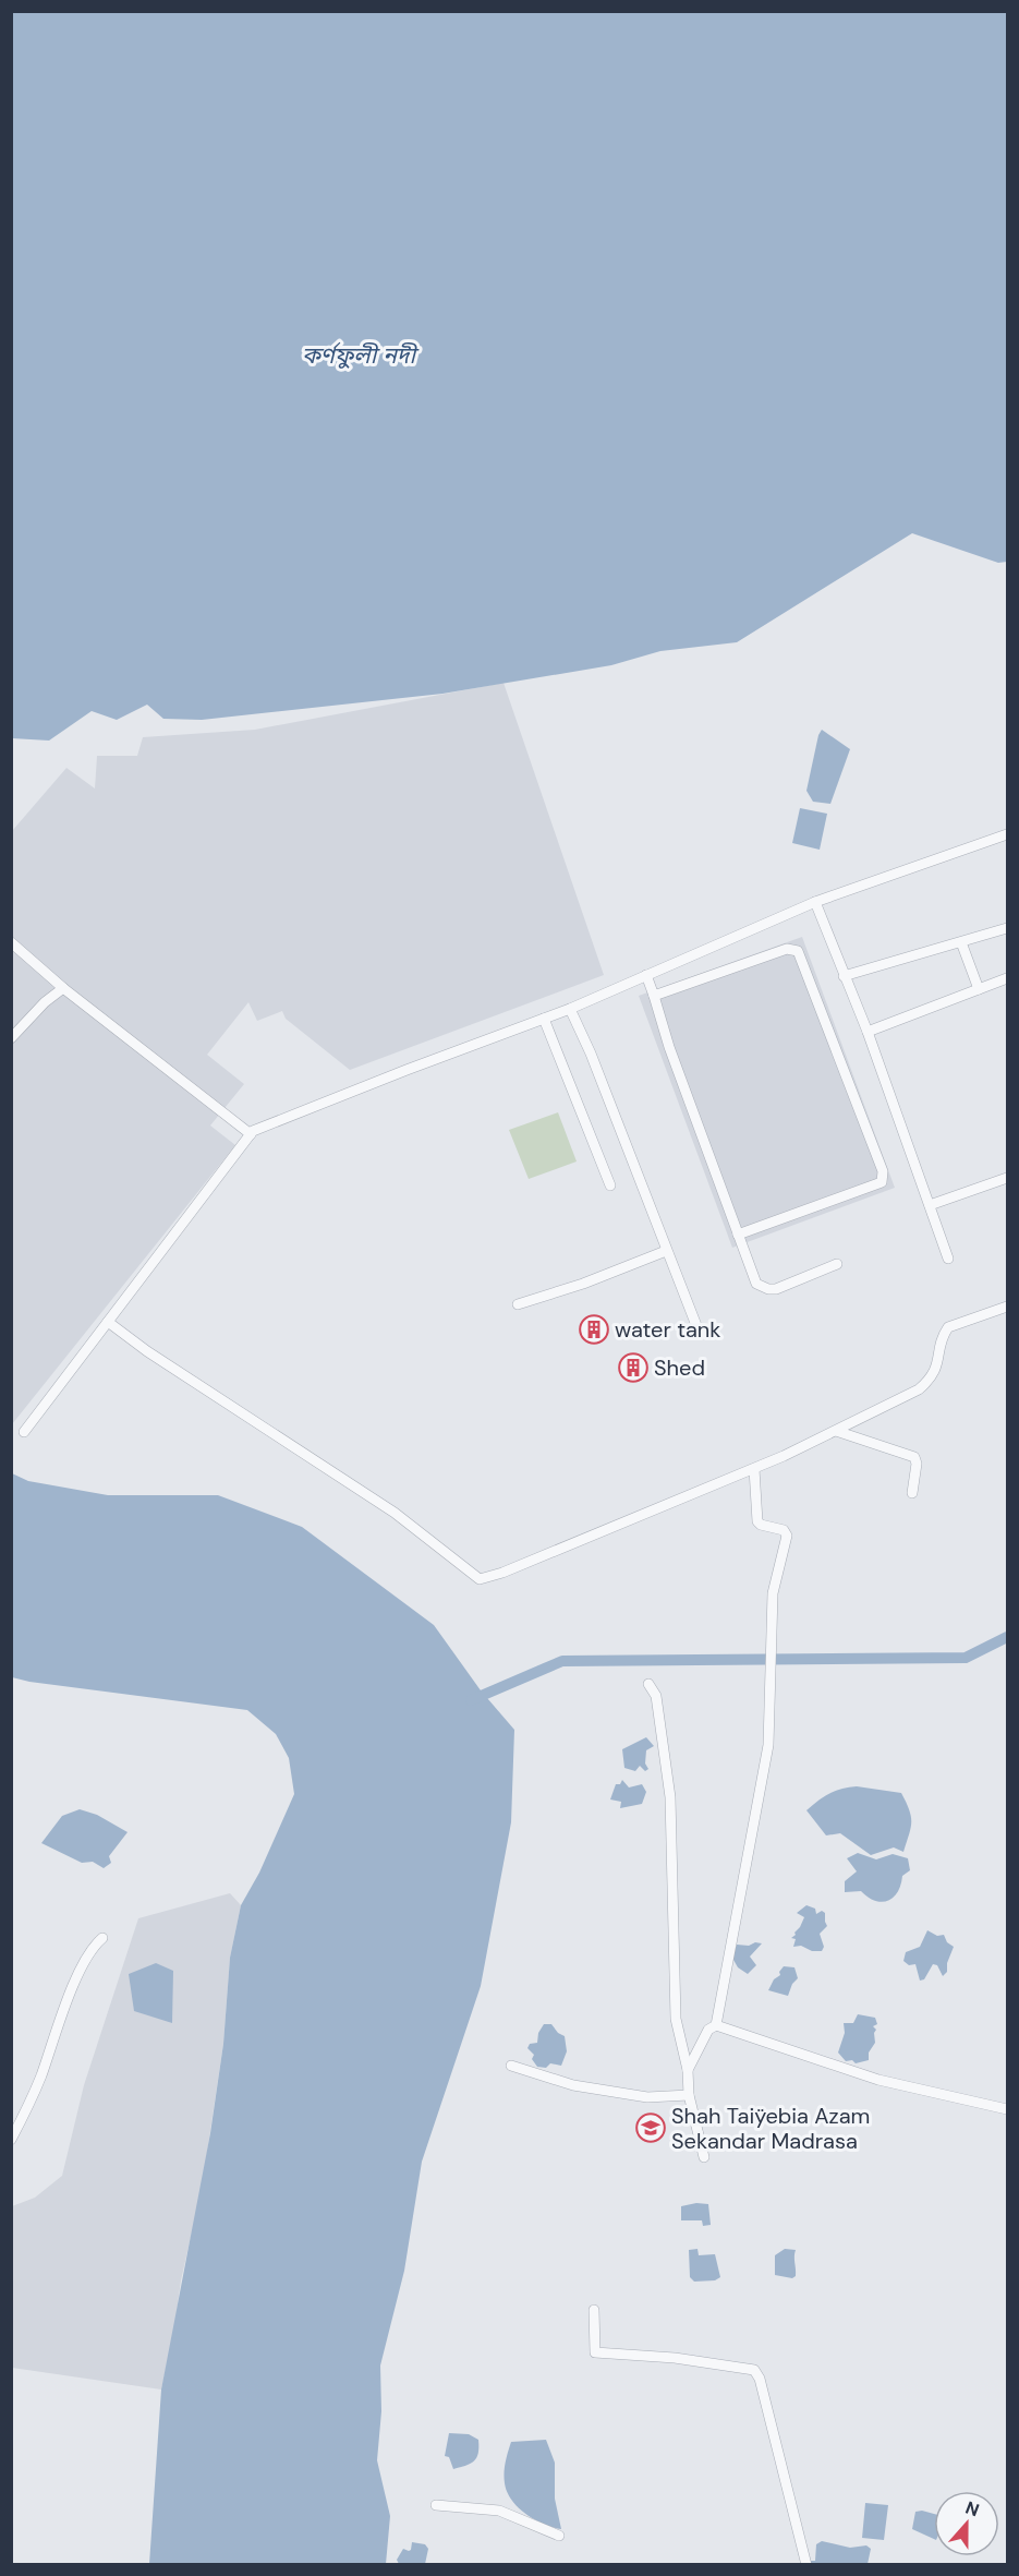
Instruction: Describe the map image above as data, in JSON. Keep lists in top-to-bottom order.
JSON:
{
  "water": ["কর্ণফুলী নদী"],
  "places": {
    "building": ["water tank", "Shed"],
    "school or university": ["Shah Taiÿebia Azam Sekandar Madrasa"]
  },
  "north": "top"
}
